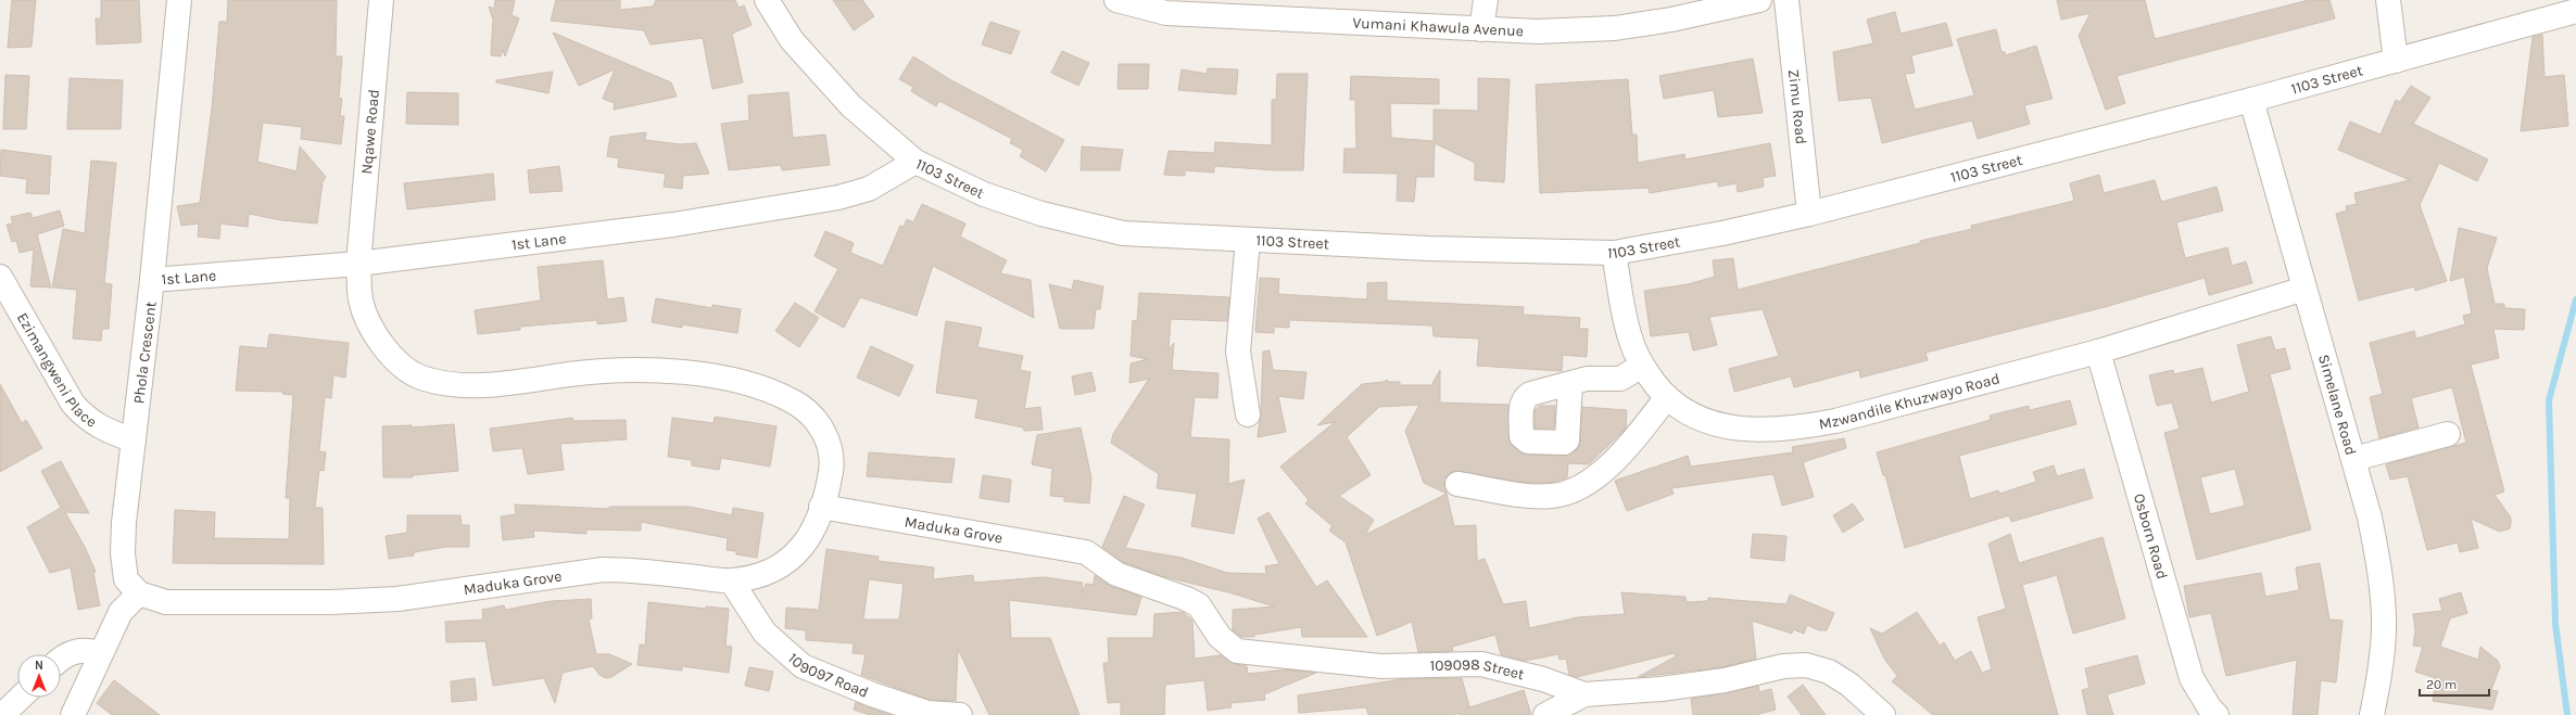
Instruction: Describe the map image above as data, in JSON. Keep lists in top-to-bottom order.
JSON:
{
  "streets": {
    "street": [
      "Vumani Khawula Avenue",
      "1103 Street",
      "Zimu Road",
      "Nqawe Road",
      "1st Lane",
      "Phola Crescent",
      "Ezimangweni Place",
      "Mzwandile Khuzwayo Road",
      "Simelane Road",
      "Maduka Grove",
      "Osborn Road",
      "109098 Street",
      "109097 Road"
    ]
  },
  "crossings": [
    ["1103 Street", "Zimu Road"],
    ["1103 Street", "1st Lane"],
    ["1103 Street", "Mzwandile Khuzwayo Road"],
    ["1103 Street", "Simelane Road"],
    ["Nqawe Road", "1st Lane"],
    ["Nqawe Road", "Maduka Grove"],
    ["1st Lane", "Phola Crescent"],
    ["1st Lane", "Maduka Grove"],
    ["Phola Crescent", "Ezimangweni Place"],
    ["Phola Crescent", "Maduka Grove"],
    ["Mzwandile Khuzwayo Road", "Simelane Road"],
    ["Mzwandile Khuzwayo Road", "Osborn Road"],
    ["Maduka Grove", "109098 Street"],
    ["Maduka Grove", "109097 Road"]
  ],
  "scale_bar": "20 m",
  "north": "top"
}
